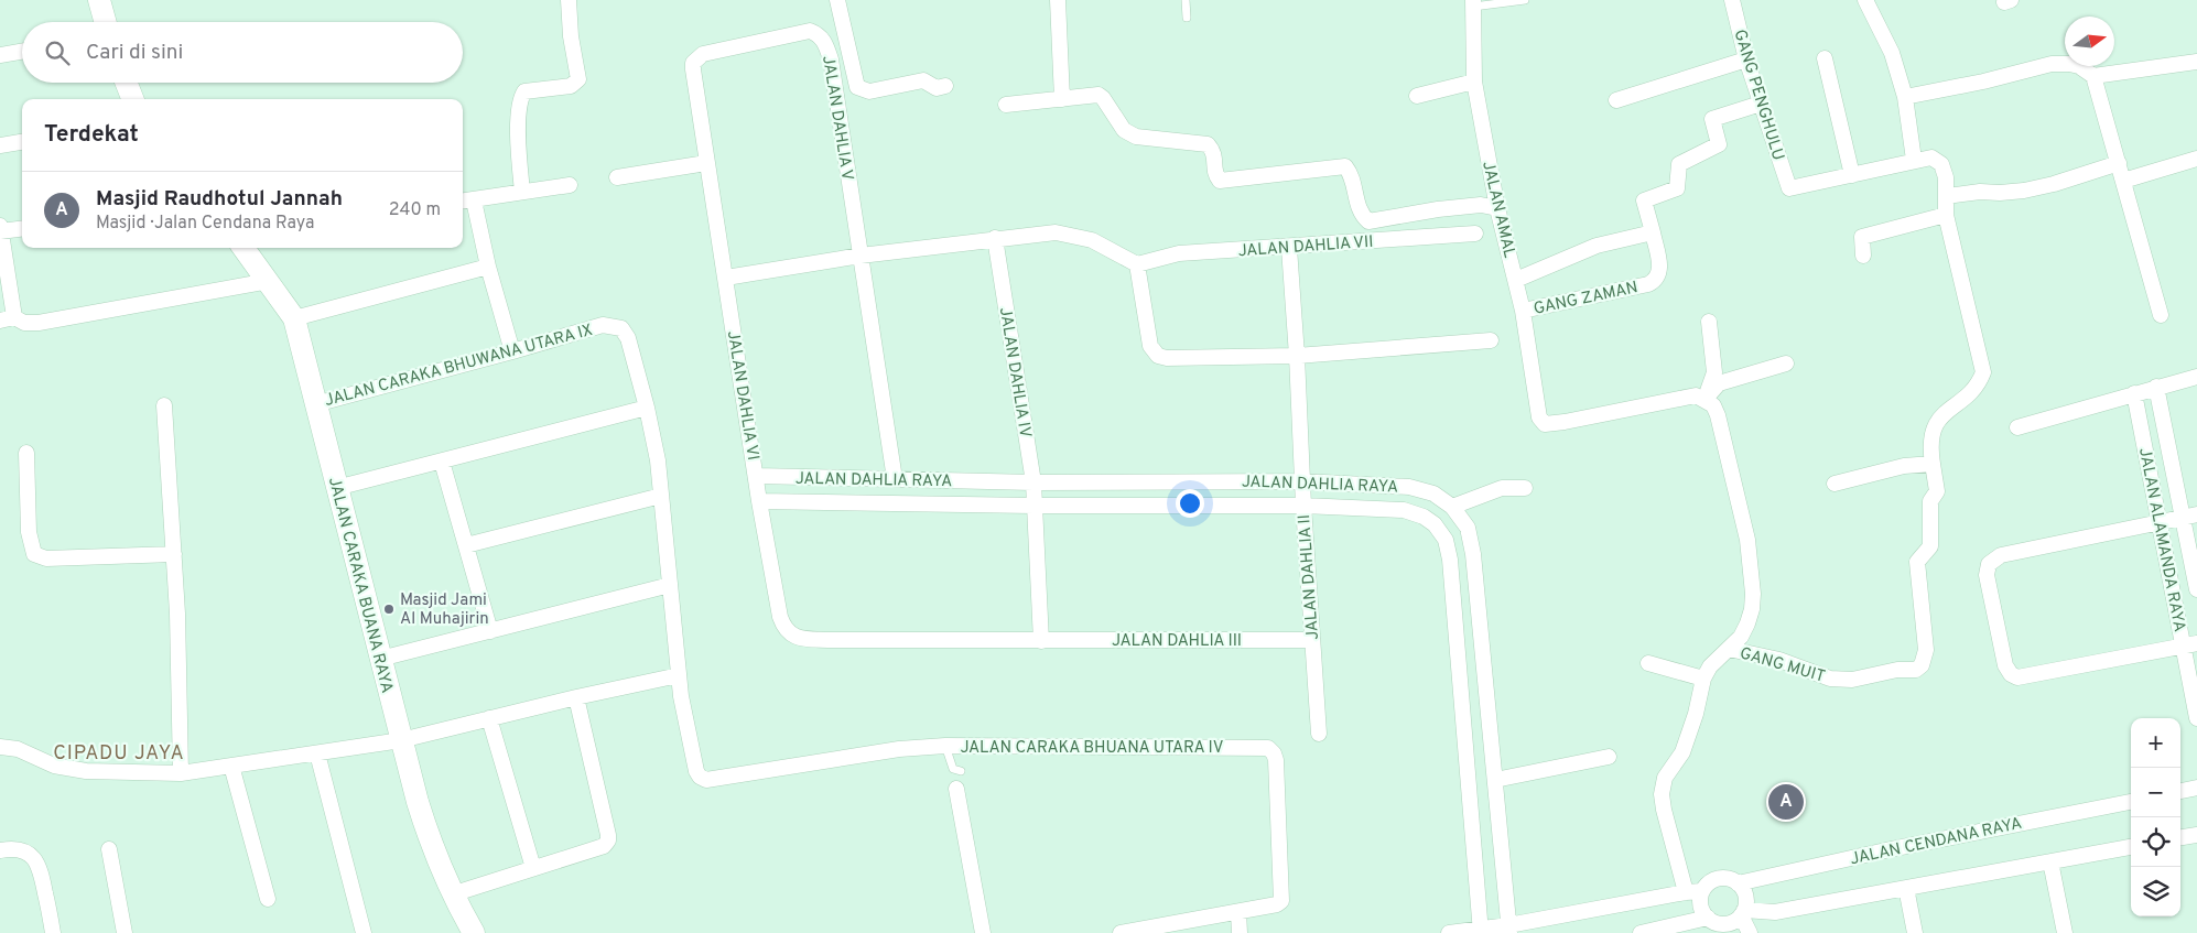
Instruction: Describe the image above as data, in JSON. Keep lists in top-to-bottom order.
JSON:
{
  "streets": {
    "street": [
      "GANG PENGHULU",
      "JALAN DAHLIA V",
      "JALAN AMAL",
      "JALAN DAHLIA VII",
      "GANG ZAMAN",
      "JALAN CARAKA BHUWANA UTARA IX",
      "JALAN DAHLIA IV",
      "JALAN DAHLIA VI",
      "JALAN DAHLIA RAYA",
      "JALAN ALAMANDA RAYA",
      "JALAN DAHLIA II",
      "JALAN CARAKA BUANA RAYA",
      "JALAN DAHLIA III",
      "GANG MUIT",
      "JALAN CARAKA BHUANA UTARA IV",
      "JALAN CENDANA RAYA"
    ]
  },
  "crossings": [
    ["JALAN DAHLIA V", "JALAN DAHLIA VI"],
    ["JALAN DAHLIA V", "JALAN DAHLIA RAYA"],
    ["JALAN AMAL", "GANG ZAMAN"],
    ["JALAN DAHLIA VII", "JALAN DAHLIA II"],
    ["JALAN CARAKA BHUWANA UTARA IX", "JALAN CARAKA BUANA RAYA"],
    ["JALAN CARAKA BHUWANA UTARA IX", "JALAN CARAKA BHUANA UTARA IV"],
    ["JALAN DAHLIA IV", "JALAN DAHLIA RAYA"],
    ["JALAN DAHLIA VI", "JALAN DAHLIA RAYA"],
    ["JALAN DAHLIA VI", "JALAN DAHLIA III"],
    ["JALAN DAHLIA RAYA", "JALAN DAHLIA II"],
    ["JALAN DAHLIA II", "JALAN DAHLIA III"]
  ],
  "districts": ["CIPADU JAYA"],
  "places": ["Masjid Jami Al Muhajirin"],
  "north": "right",
  "page": {
    "search": "Cari di sini",
    "heading": "Terdekat",
    "list": [
      {
        "mark": "A",
        "name": "Masjid Raudhotul Jannah",
        "note": "Masjid · Jalan Cendana Raya",
        "value": "240 m"
      }
    ],
    "map_buttons": ["+", "−"],
    "pins": "A"
  }
}
